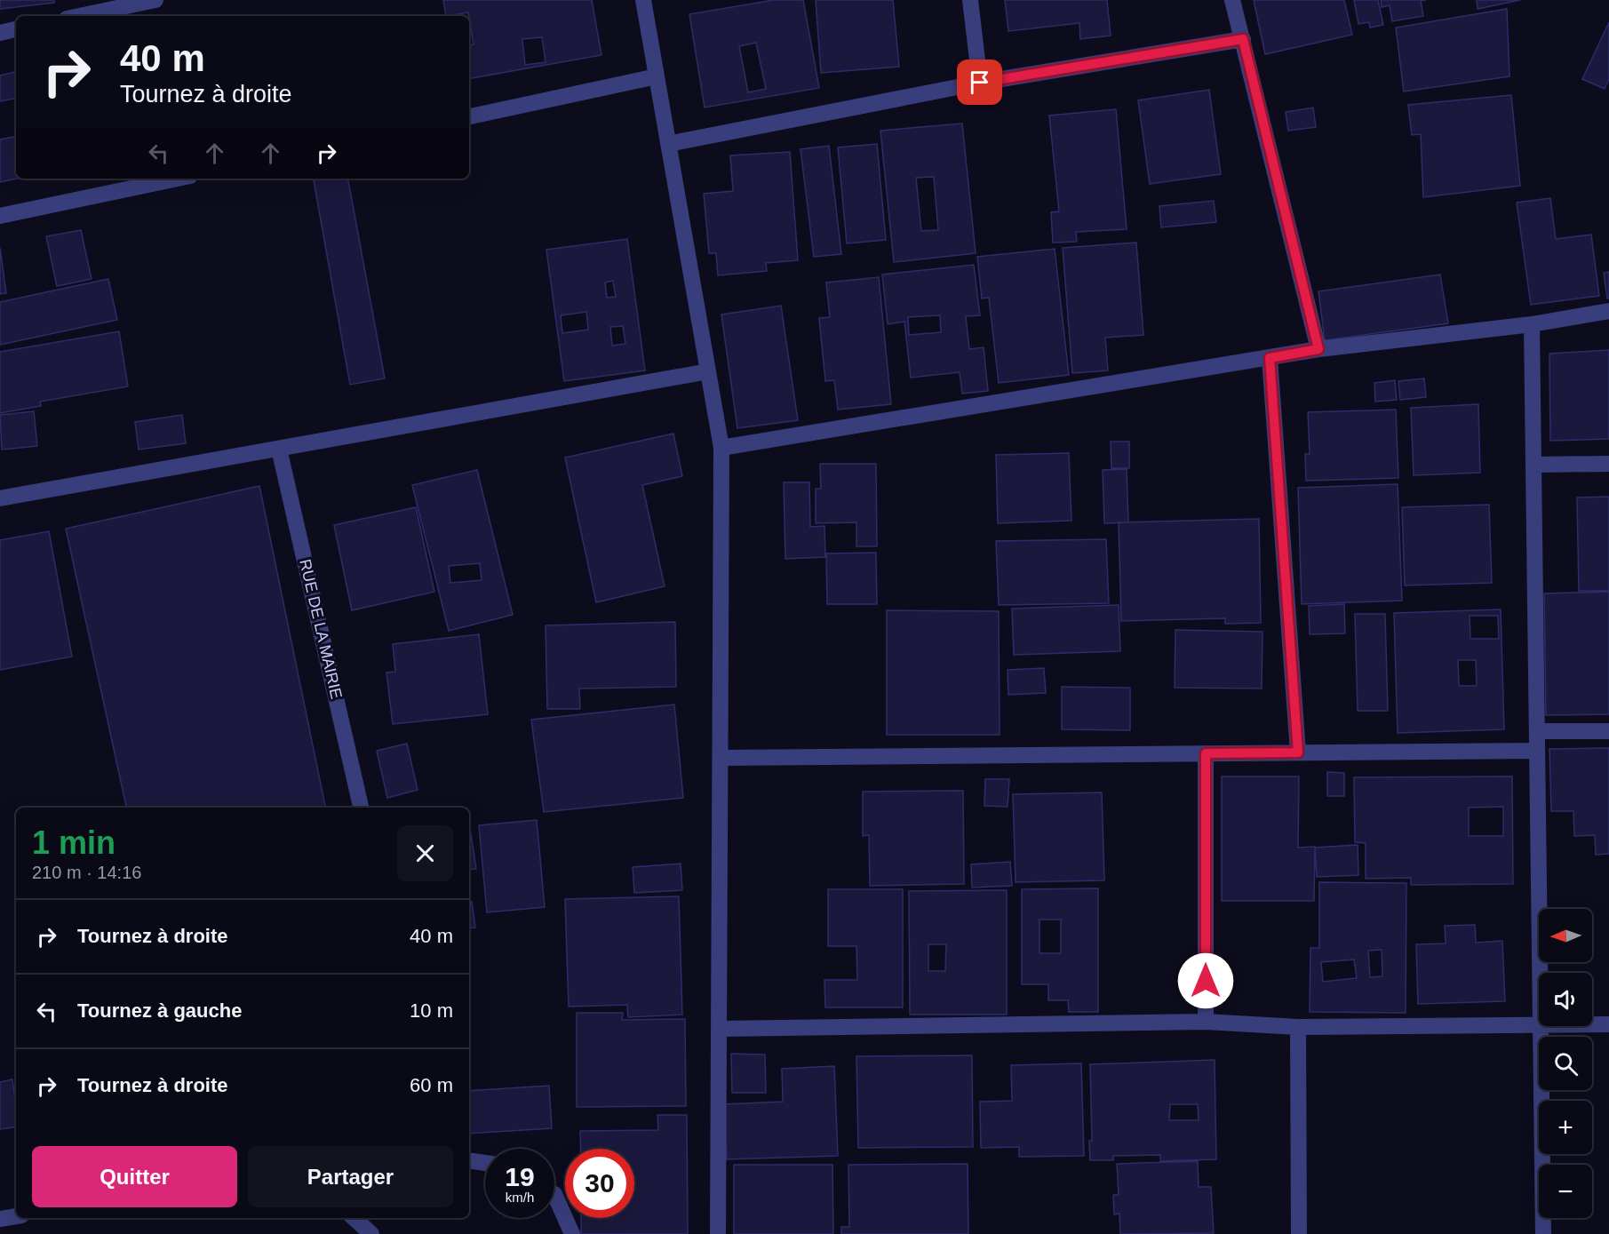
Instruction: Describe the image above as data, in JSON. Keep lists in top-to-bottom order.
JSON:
{
  "streets": {
    "street": ["RUE DE LA MAIRIE"]
  },
  "north": "left",
  "page": {
    "turn": ["40 m", "Tournez à droite"],
    "heading": ["1 min", "210 m · 14:16"],
    "list": [
      {
        "name": "Tournez à droite",
        "value": "40 m"
      },
      {
        "name": "Tournez à gauche",
        "value": "10 m"
      },
      {
        "name": "Tournez à droite",
        "value": "60 m"
      }
    ],
    "map_buttons": ["+", "−"],
    "buttons": ["Quitter", "Partager"],
    "speed": "19 km/h",
    "limit": "30"
  }
}
